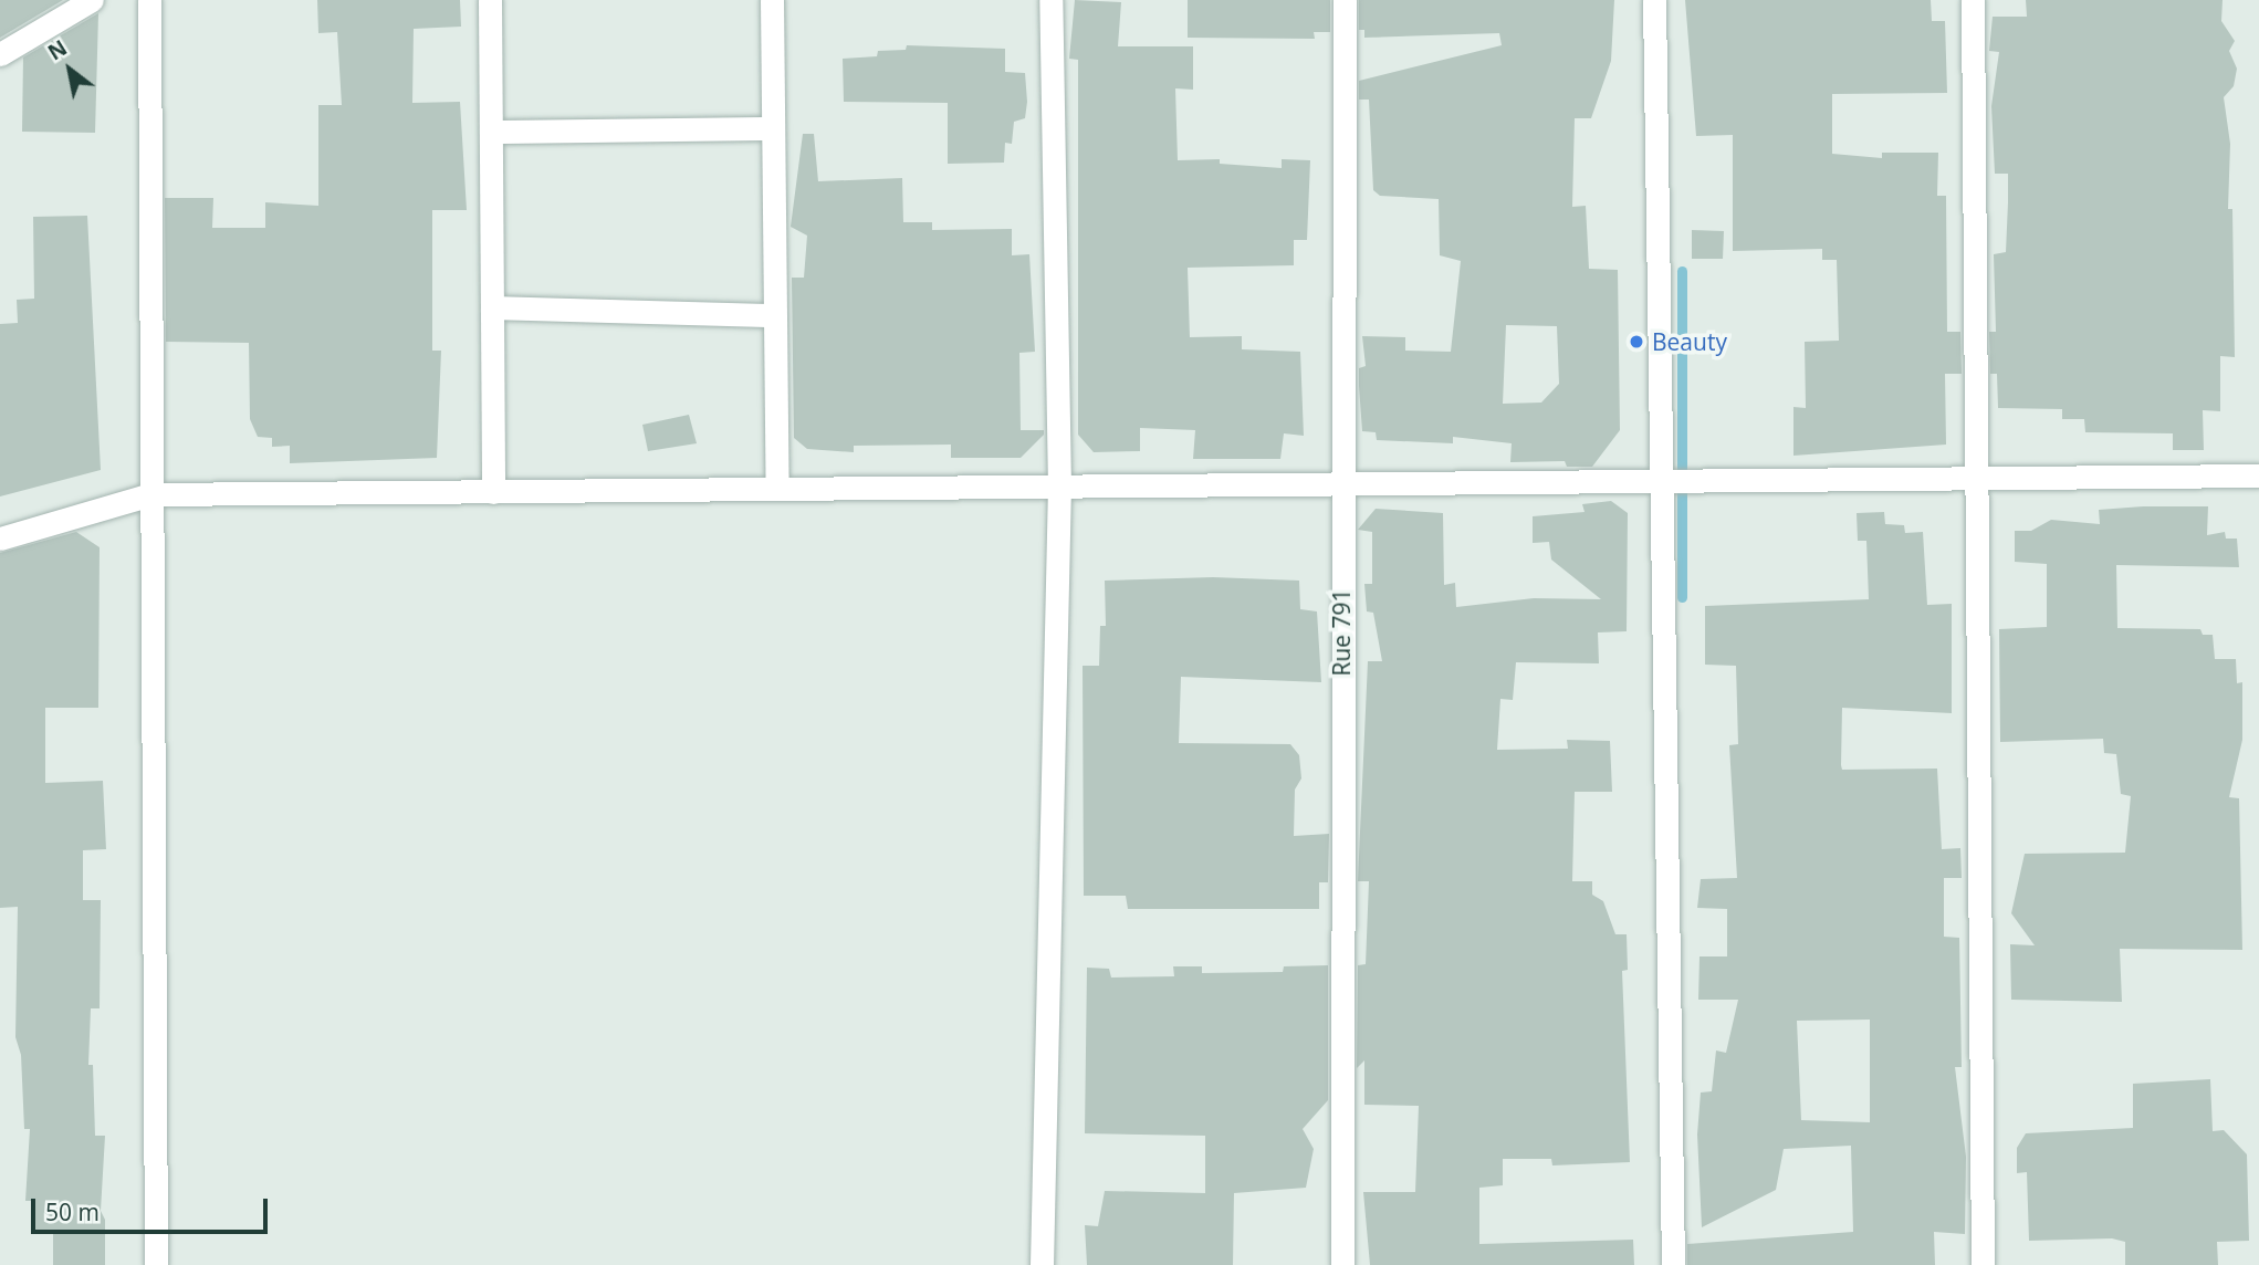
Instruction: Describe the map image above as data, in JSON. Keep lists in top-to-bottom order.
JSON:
{
  "streets": {
    "street": ["Rue 791"]
  },
  "places": ["Beauty"],
  "scale_bar": "50 m",
  "north": "top left"
}
